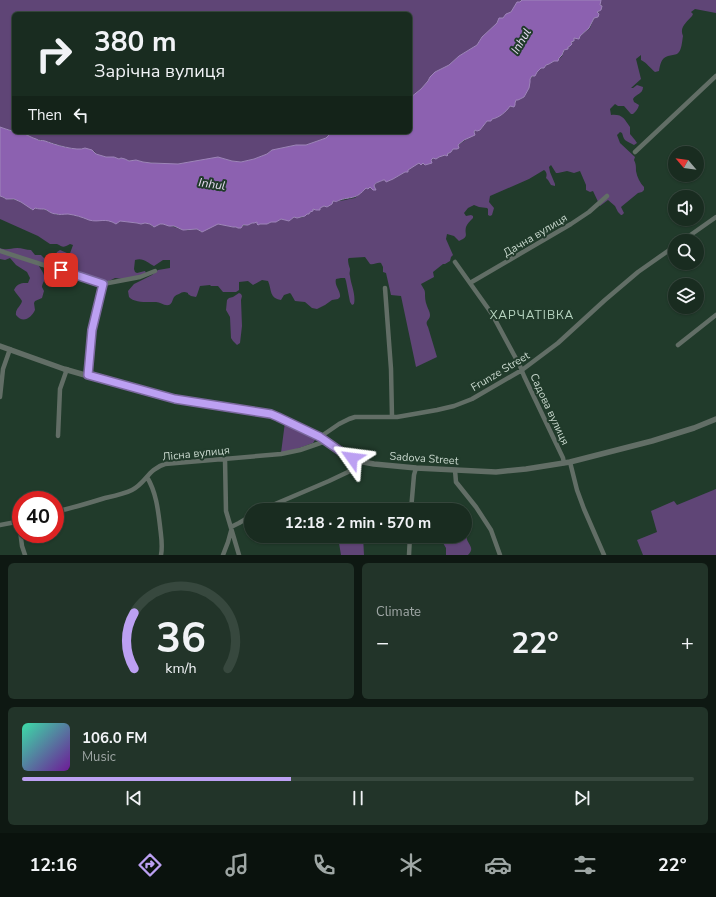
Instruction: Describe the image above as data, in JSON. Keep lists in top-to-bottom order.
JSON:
{
  "streets": {
    "street": [
      "Дачна вулиця",
      "Frunze Street",
      "Садова вулиця",
      "Лісна вулиця",
      "Sadova Street"
    ]
  },
  "crossings": [
    ["Дачна вулиця", "Садова вулиця"],
    ["Frunze Street", "Садова вулиця"],
    ["Frunze Street", "Sadova Street"],
    ["Садова вулиця", "Sadova Street"],
    ["Лісна вулиця", "Sadova Street"]
  ],
  "districts": ["ХАРЧАТІВКА"],
  "water": ["Inhul"],
  "north": "top left",
  "page": {
    "turn": ["380 m", "Зарічна вулиця"],
    "then": "Then",
    "limit": "40",
    "trip": "12:18 · 2 min · 570 m",
    "tile": "Climate",
    "heat": ["−", "22°", "+"],
    "song": ["106.0 FM", "Music"],
    "tabs": ["12:16", "22°"],
    "gauge": ["36", "km/h"]
  }
}
